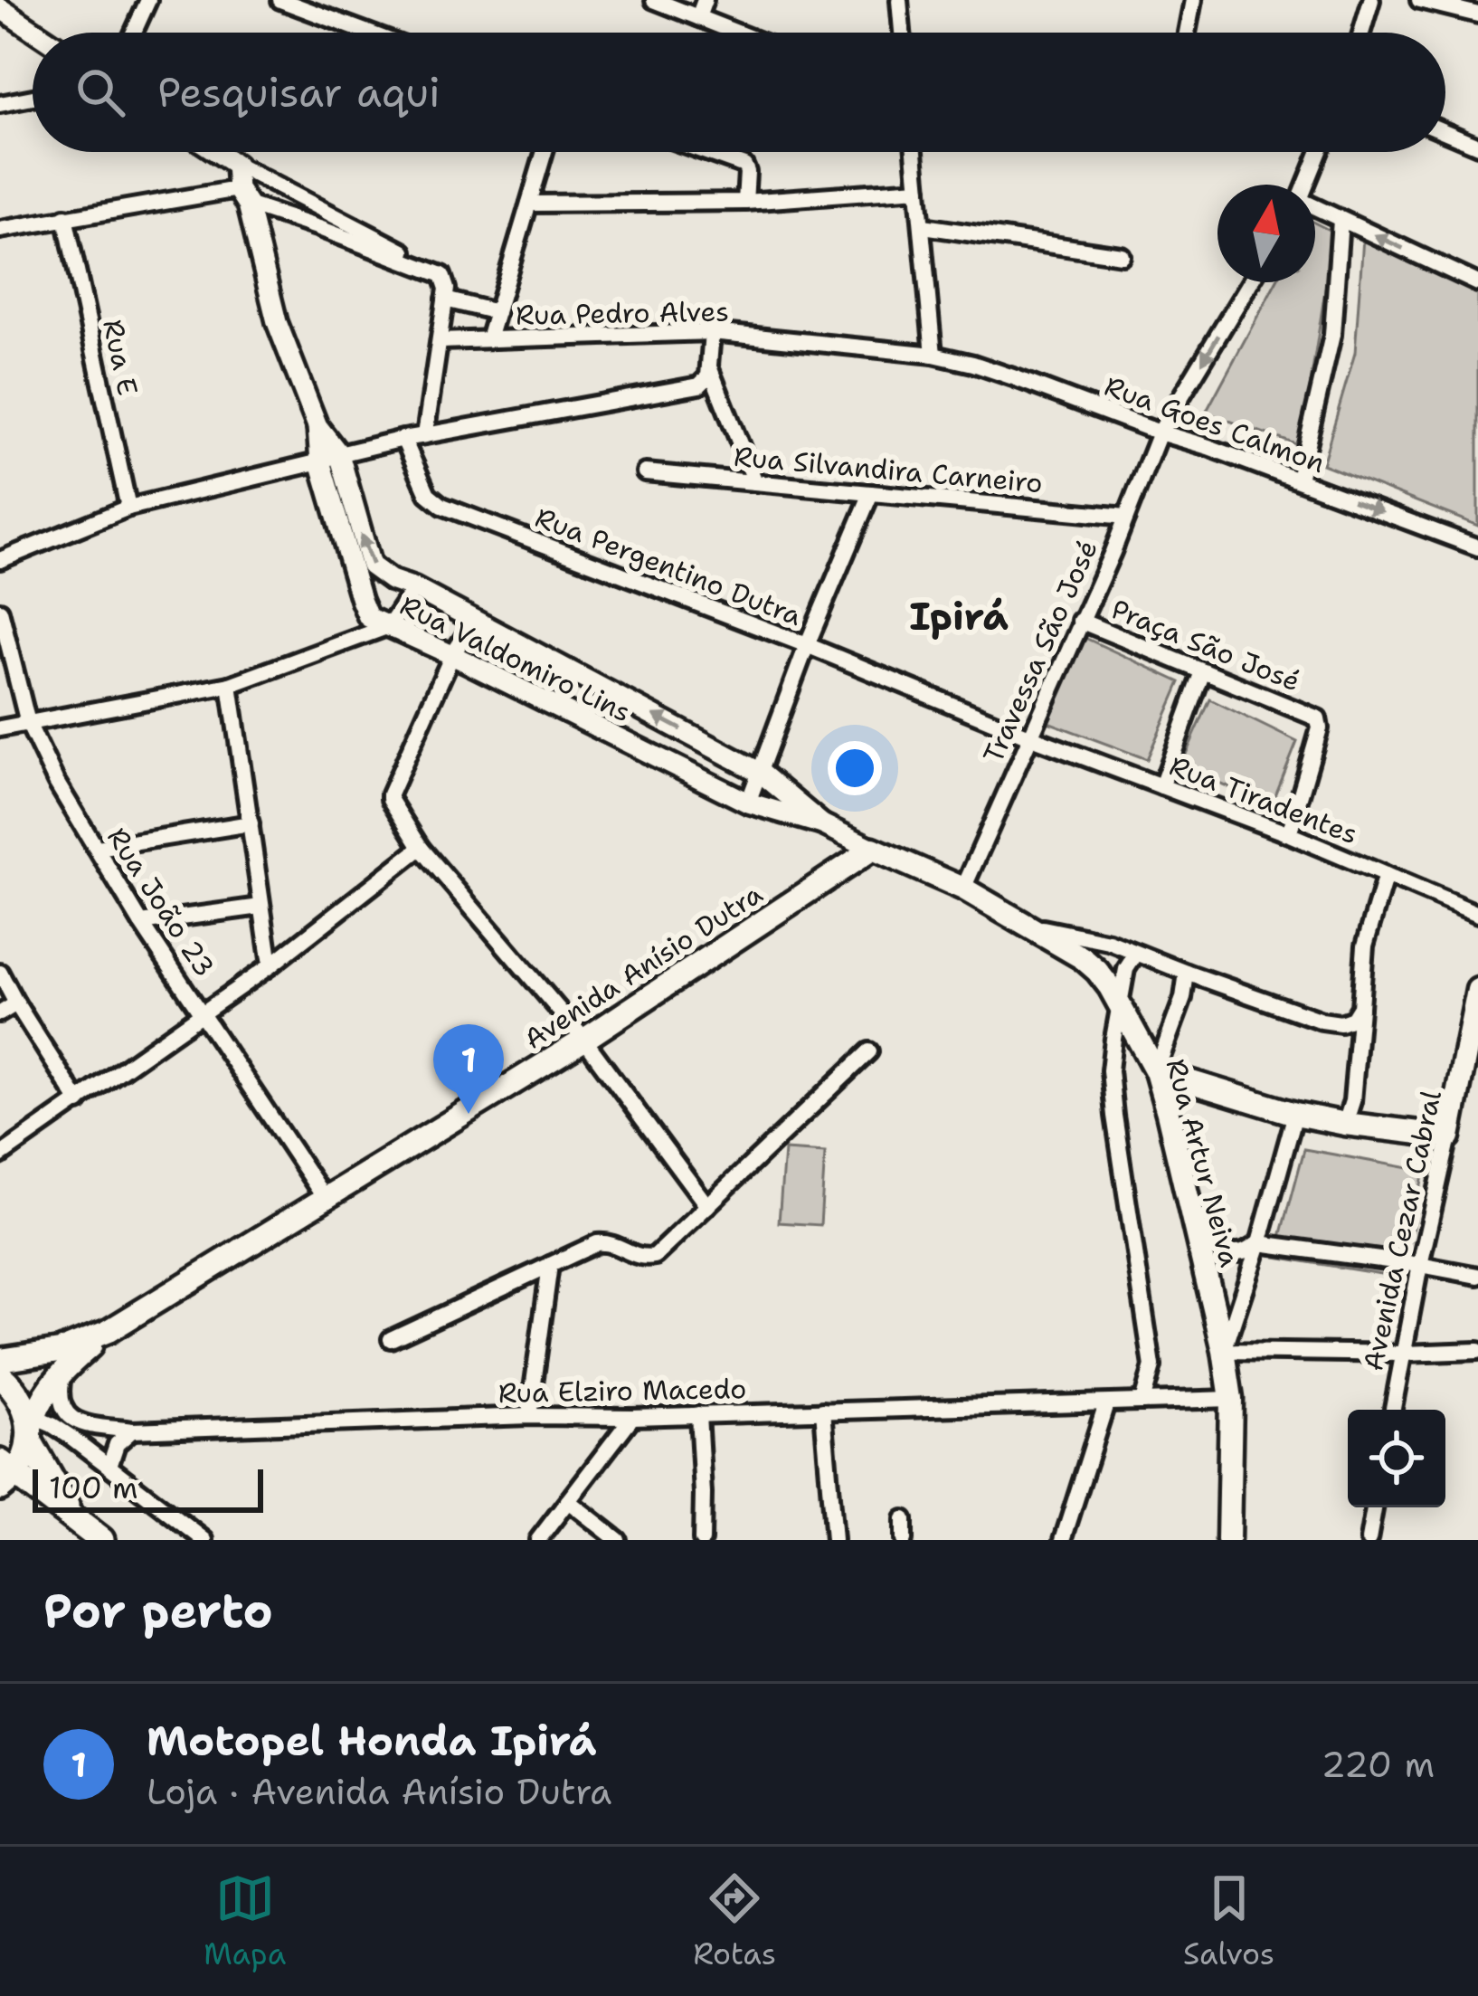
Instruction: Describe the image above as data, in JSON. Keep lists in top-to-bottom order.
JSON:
{
  "streets": {
    "main road": [
      "Rua Valdomiro Lins",
      "Avenida Anísio Dutra",
      "Rua Artur Neiva",
      "Avenida Cezar Cabral"
    ],
    "street": [
      "Rua Pedro Alves",
      "Rua E",
      "Rua Goes Calmon",
      "Rua Silvandira Carneiro",
      "Rua Pergentino Dutra",
      "Praça São José",
      "Travessa São José",
      "Rua Tiradentes",
      "Rua João 23",
      "Rua Elziro Macedo"
    ]
  },
  "crossings": [
    ["Rua Pedro Alves", "Rua Goes Calmon"],
    ["Rua Goes Calmon", "Travessa São José"],
    ["Rua Silvandira Carneiro", "Travessa São José"],
    ["Rua Pergentino Dutra", "Travessa São José"],
    ["Rua Pergentino Dutra", "Rua Tiradentes"],
    ["Praça São José", "Travessa São José"],
    ["Praça São José", "Rua Tiradentes"],
    ["Travessa São José", "Rua Valdomiro Lins"],
    ["Travessa São José", "Rua Tiradentes"],
    ["Rua Valdomiro Lins", "Avenida Anísio Dutra"],
    ["Rua Valdomiro Lins", "Rua Artur Neiva"],
    ["Rua João 23", "Avenida Anísio Dutra"],
    ["Rua Artur Neiva", "Rua Elziro Macedo"]
  ],
  "districts": ["Ipirá"],
  "scale_bar": "100 m",
  "north": "top",
  "page": {
    "search": "Pesquisar aqui",
    "pins": "1",
    "scale": "100 m",
    "heading": "Por perto",
    "list": [
      {
        "mark": "1",
        "name": "Motopel Honda Ipirá",
        "note": "Loja · Avenida Anísio Dutra",
        "value": "220 m"
      }
    ],
    "nav": ["Mapa", "Rotas", "Salvos"]
  }
}
